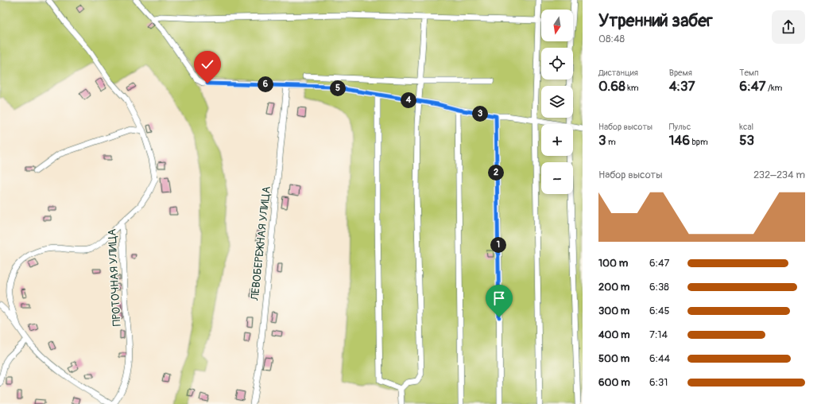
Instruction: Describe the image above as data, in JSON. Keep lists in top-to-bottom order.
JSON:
{
  "streets": {
    "street": ["ЛЕВОБЕРЕЖНАЯ УЛИЦА", "ПРОТОЧНАЯ УЛИЦА"]
  },
  "north": "bottom",
  "page": {
    "heading": ["Утренний забег", "08:48"],
    "map_buttons": ["+", "−"],
    "stats": [
      ["Дистанция", "0.68 km"],
      ["Время", "4:37"],
      ["Темп", "6:47 /km"],
      ["Набор высоты", "3 m"],
      ["Пульс", "146 bpm"],
      ["kcal", "53"]
    ],
    "pins": [
      "6",
      "5",
      "4",
      "3",
      "2",
      "1"
    ],
    "chart": ["Набор высоты", "232–234 m"],
    "list": [
      {
        "name": "100 m",
        "note": "6:47"
      },
      {
        "name": "200 m",
        "note": "6:38"
      },
      {
        "name": "300 m",
        "note": "6:45"
      },
      {
        "name": "400 m",
        "note": "7:14"
      },
      {
        "name": "500 m",
        "note": "6:44"
      },
      {
        "name": "600 m",
        "note": "6:31"
      }
    ]
  }
}
